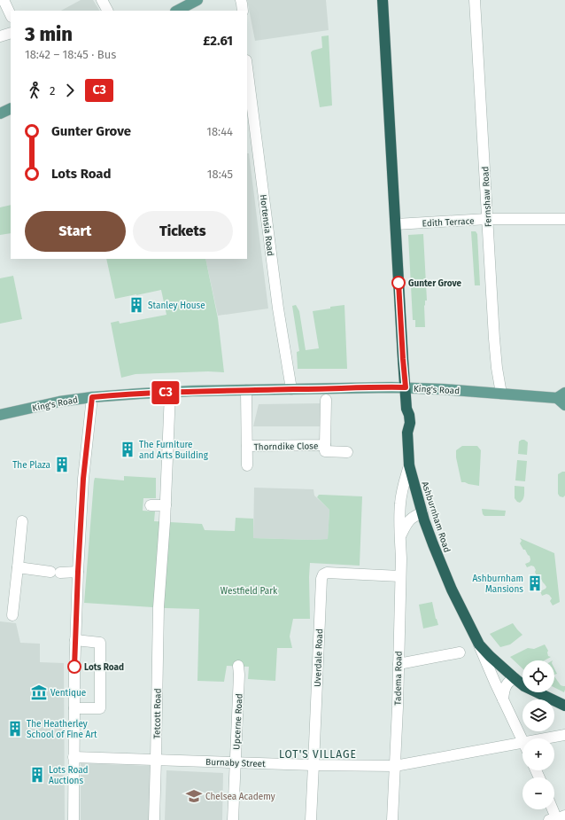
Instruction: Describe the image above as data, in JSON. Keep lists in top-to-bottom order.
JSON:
{
  "streets": {
    "highway": ["Ashburnham Road"],
    "main road": ["King's Road"],
    "street": [
      "Fernshaw Road",
      "Edith Terrace",
      "Hortensia Road",
      "Thorndike Close",
      "Uverdale Road",
      "Tadema Road",
      "Tetcott Road",
      "Upcerne Road",
      "Burnaby Street"
    ]
  },
  "crossings": [
    ["Fernshaw Road", "Edith Terrace"],
    ["Fernshaw Road", "King's Road"],
    ["Hortensia Road", "King's Road"],
    ["King's Road", "Thorndike Close"],
    ["King's Road", "Ashburnham Road"],
    ["Ashburnham Road", "Tadema Road"],
    ["Uverdale Road", "Tadema Road"],
    ["Uverdale Road", "Burnaby Street"],
    ["Tadema Road", "Burnaby Street"],
    ["Tetcott Road", "Burnaby Street"],
    ["Upcerne Road", "Burnaby Street"]
  ],
  "districts": ["LOT'S VILLAGE"],
  "parks": ["Westfield Park"],
  "places": {
    "other": ["Gunter Grove", "Lots Road"],
    "building": [
      "Stanley House",
      "The Furniture and Arts Building",
      "The Plaza",
      "Ashburnham Mansions",
      "The Heatherley School of Fine Art",
      "Lots Road Auctions"
    ],
    "museum": ["Ventique"],
    "school or university": ["Chelsea Academy"]
  },
  "lines": ["bus line C3"],
  "page": {
    "on_map": "C3",
    "heading": ["3 min", "18:42 – 18:45 · Bus", "£2.61"],
    "legs": ["2", "C3"],
    "list": [
      {
        "name": "Gunter Grove",
        "value": "18:44"
      },
      {
        "name": "Lots Road",
        "value": "18:45"
      }
    ],
    "buttons": ["Start", "Tickets"],
    "map_buttons": ["+", "−"]
  }
}
